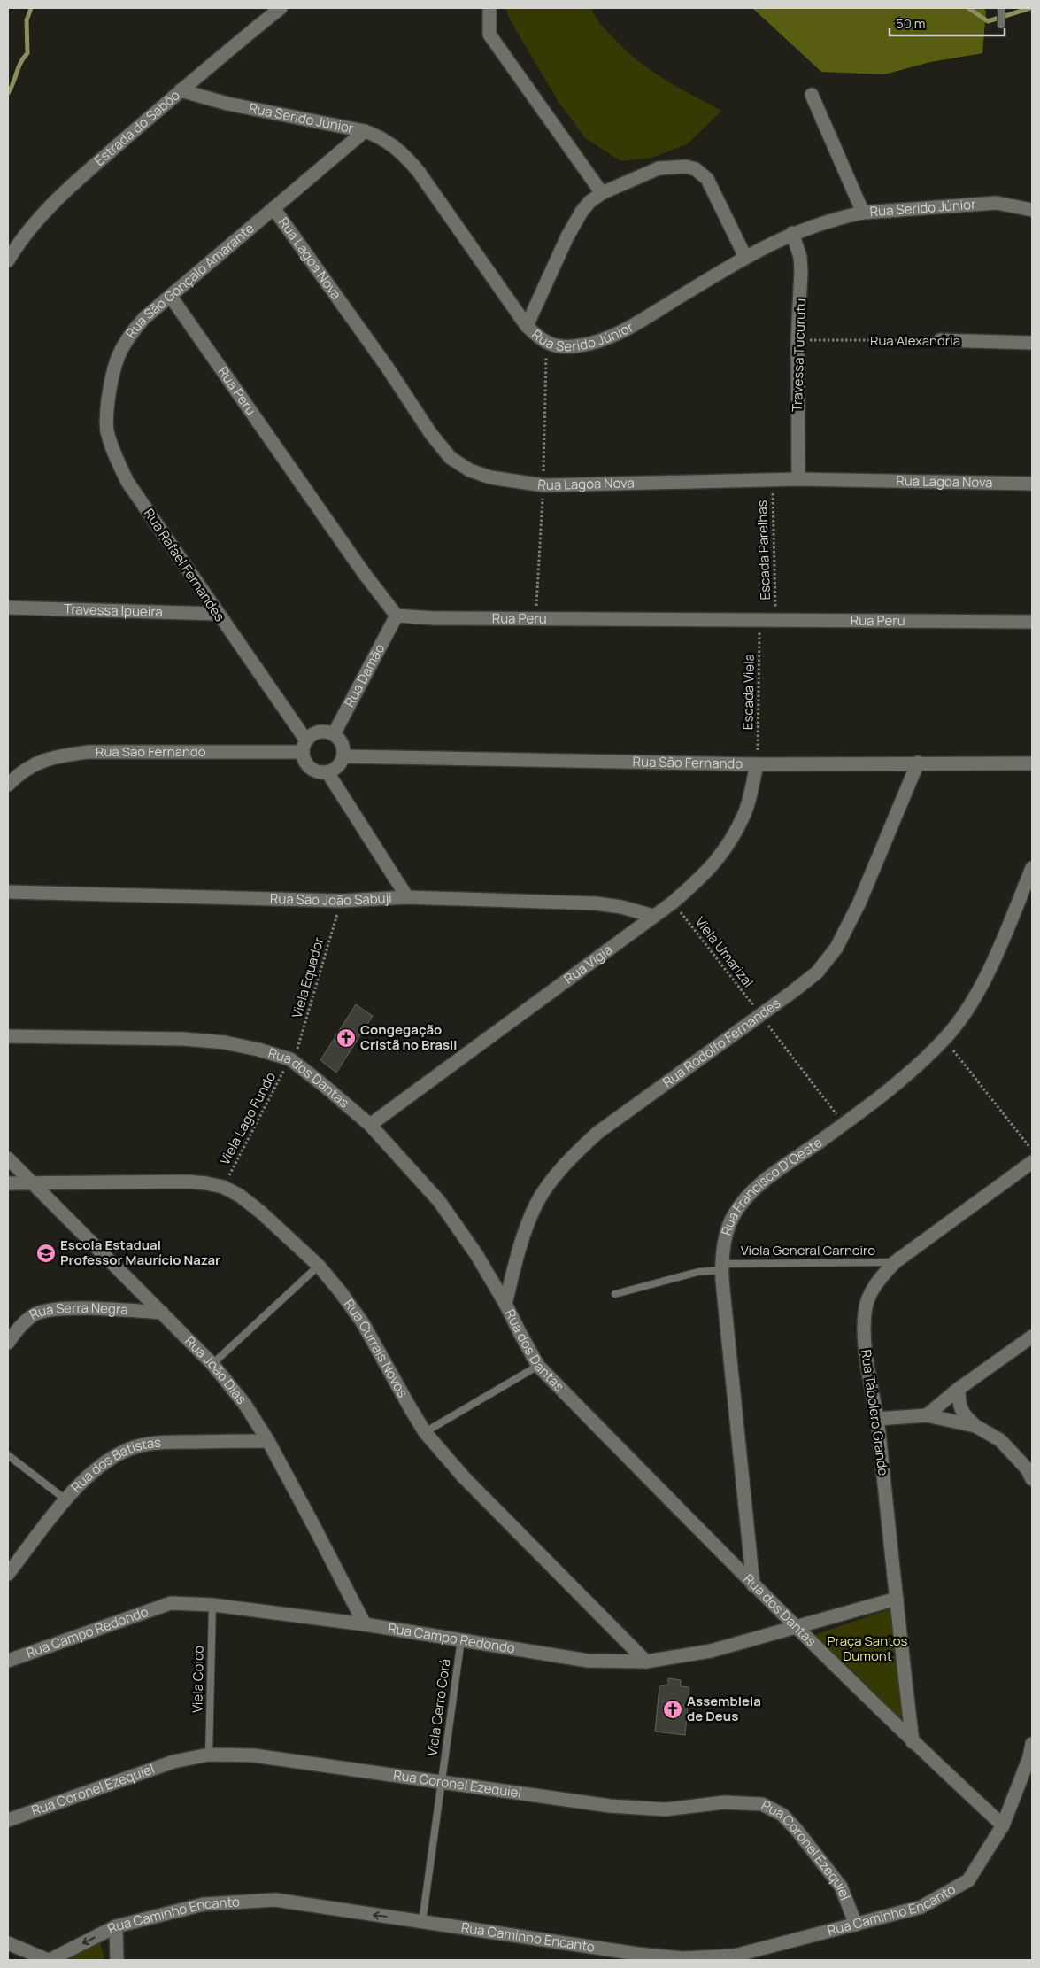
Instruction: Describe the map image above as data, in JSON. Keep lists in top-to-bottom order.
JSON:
{
  "streets": {
    "street": [
      "Rua Serido Júnior",
      "Estrada do Sabôo",
      "Rua Lagoa Nova",
      "Rua São Gonçalo Amarante",
      "Rua Alexandria",
      "Travessa Tucurutu",
      "Rua Peru",
      "Rua Rafael Fernandes",
      "Travessa Ipueira",
      "Rua Damão",
      "Rua São Fernando",
      "Rua São João Sabuji",
      "Rua Vigia",
      "Rua Rodolfo Fernandes",
      "Rua dos Dantas",
      "Rua Francisco D'Oeste",
      "Rua Serra Negra",
      "Rua Currais Novos",
      "Rua João Dias",
      "Rua Tabolero Grande",
      "Rua dos Batistas",
      "Rua Campo Redondo",
      "Rua Coronel Ezequiel",
      "Rua Caminho Encanto"
    ],
    "lane": ["Viela General Carneiro", "Viela Coico", "Viela Cerro Corá"],
    "path": [
      "Escada Parelhas",
      "Escada Viela",
      "Viela Umarizal",
      "Viela Equador",
      "Viela Lago Fundo"
    ]
  },
  "crossings": [
    ["Rua Serido Júnior", "Estrada do Sabôo"],
    ["Rua Serido Júnior", "Rua São Gonçalo Amarante"],
    ["Rua Serido Júnior", "Travessa Tucurutu"],
    ["Rua Lagoa Nova", "Rua São Gonçalo Amarante"],
    ["Rua Lagoa Nova", "Travessa Tucurutu"],
    ["Rua Lagoa Nova", "Escada Parelhas"],
    ["Rua São Gonçalo Amarante", "Rua Peru"],
    ["Rua São Gonçalo Amarante", "Rua Rafael Fernandes"],
    ["Rua Alexandria", "Travessa Tucurutu"],
    ["Rua Peru", "Escada Parelhas"],
    ["Rua Peru", "Rua Damão"],
    ["Rua Peru", "Escada Viela"],
    ["Rua Rafael Fernandes", "Travessa Ipueira"],
    ["Rua Rafael Fernandes", "Rua Damão"],
    ["Rua Rafael Fernandes", "Rua São Fernando"],
    ["Rua Damão", "Rua São Fernando"],
    ["Escada Viela", "Rua São Fernando"],
    ["Escada Viela", "Rua Vigia"],
    ["Rua São Fernando", "Rua Vigia"],
    ["Rua São Fernando", "Rua Rodolfo Fernandes"],
    ["Rua São João Sabuji", "Rua Vigia"],
    ["Rua São João Sabuji", "Viela Equador"],
    ["Viela Umarizal", "Rua Vigia"],
    ["Viela Umarizal", "Rua Rodolfo Fernandes"],
    ["Viela Umarizal", "Rua Francisco D'Oeste"],
    ["Rua Vigia", "Rua dos Dantas"],
    ["Viela Equador", "Rua dos Dantas"],
    ["Viela Equador", "Viela Lago Fundo"],
    ["Rua Rodolfo Fernandes", "Rua dos Dantas"],
    ["Rua dos Dantas", "Viela Lago Fundo"],
    ["Rua dos Dantas", "Rua Francisco D'Oeste"],
    ["Rua dos Dantas", "Rua Tabolero Grande"],
    ["Rua dos Dantas", "Rua Campo Redondo"],
    ["Rua dos Dantas", "Rua Caminho Encanto"],
    ["Viela Lago Fundo", "Rua Currais Novos"],
    ["Rua Francisco D'Oeste", "Viela General Carneiro"],
    ["Viela General Carneiro", "Rua Tabolero Grande"],
    ["Rua Serra Negra", "Rua João Dias"],
    ["Rua Currais Novos", "Rua João Dias"],
    ["Rua Currais Novos", "Rua Campo Redondo"],
    ["Rua João Dias", "Rua dos Batistas"],
    ["Rua João Dias", "Rua Campo Redondo"],
    ["Rua Tabolero Grande", "Rua Campo Redondo"],
    ["Rua Campo Redondo", "Viela Coico"],
    ["Rua Campo Redondo", "Viela Cerro Corá"],
    ["Viela Coico", "Rua Coronel Ezequiel"],
    ["Viela Cerro Corá", "Rua Coronel Ezequiel"],
    ["Viela Cerro Corá", "Rua Caminho Encanto"],
    ["Rua Coronel Ezequiel", "Rua Caminho Encanto"]
  ],
  "parks": ["Praça Santos Dumont"],
  "places": {
    "church": ["Congegação Cristã no Brasil", "Assembleia de Deus"],
    "school or university": ["Escola Estadual Professor Maurício Nazar"]
  },
  "scale_bar": "50 m"
}
